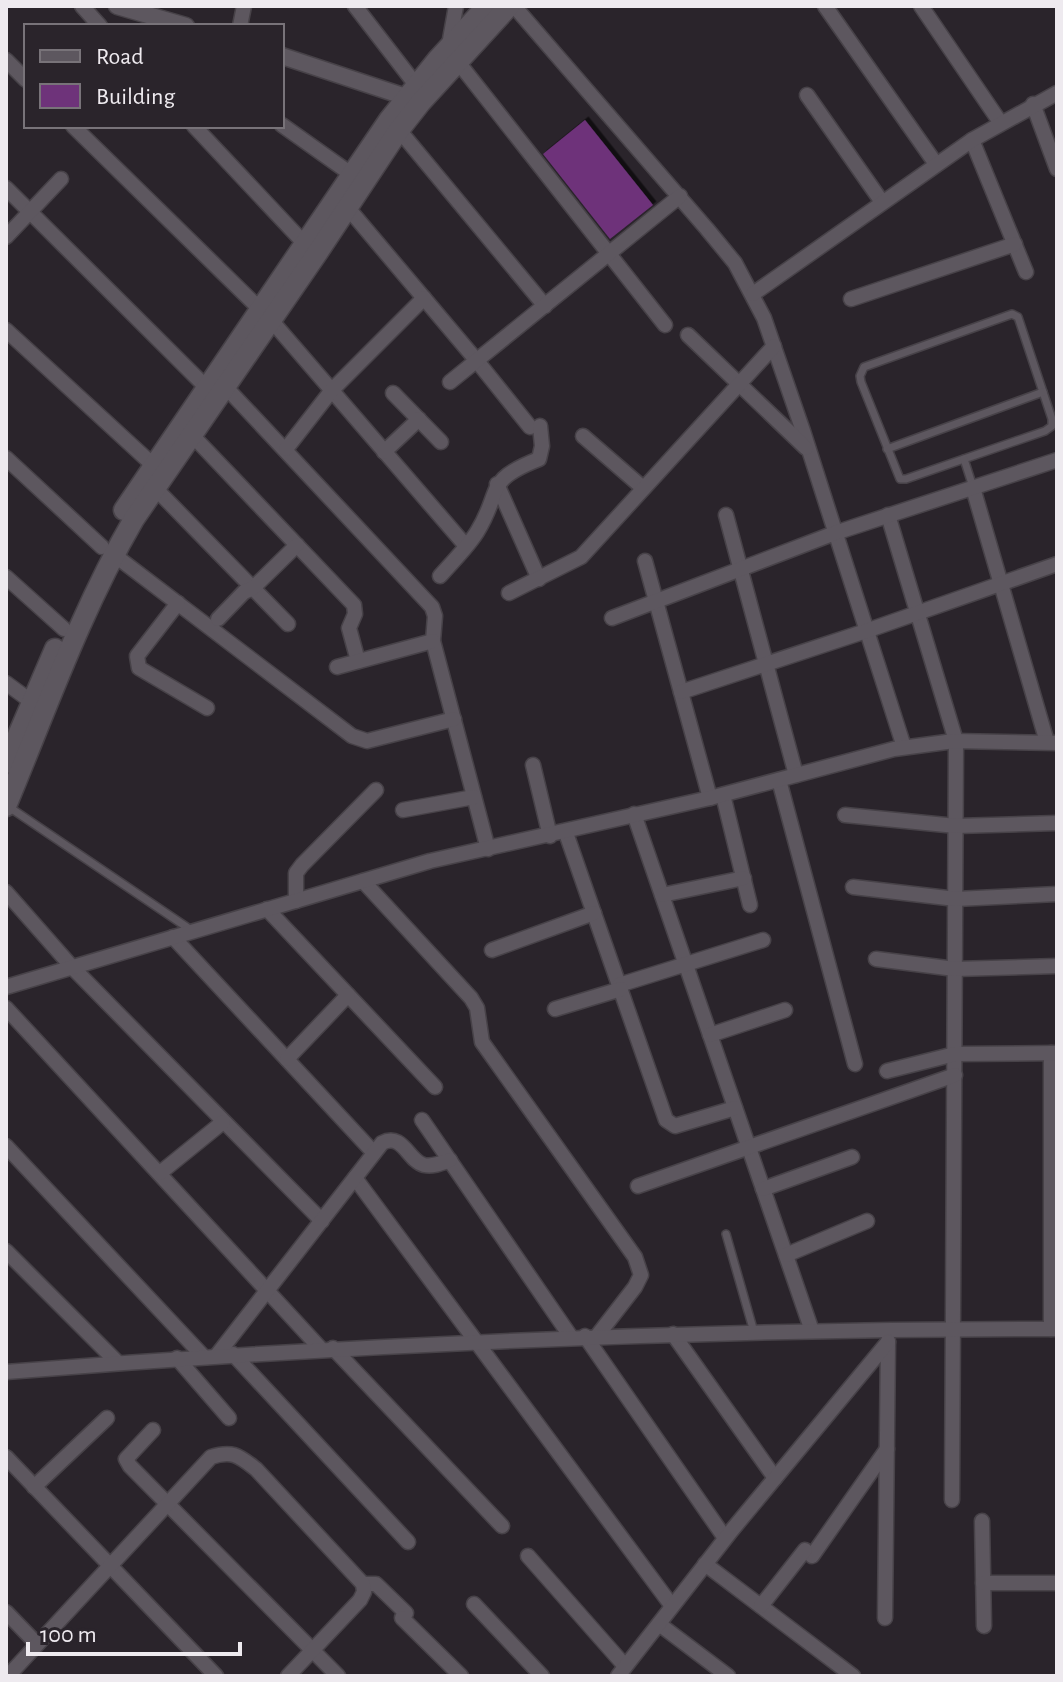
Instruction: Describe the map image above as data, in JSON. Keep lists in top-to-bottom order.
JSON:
{
  "legend": ["Road", "Building"],
  "scale_bar": "100 m"
}
